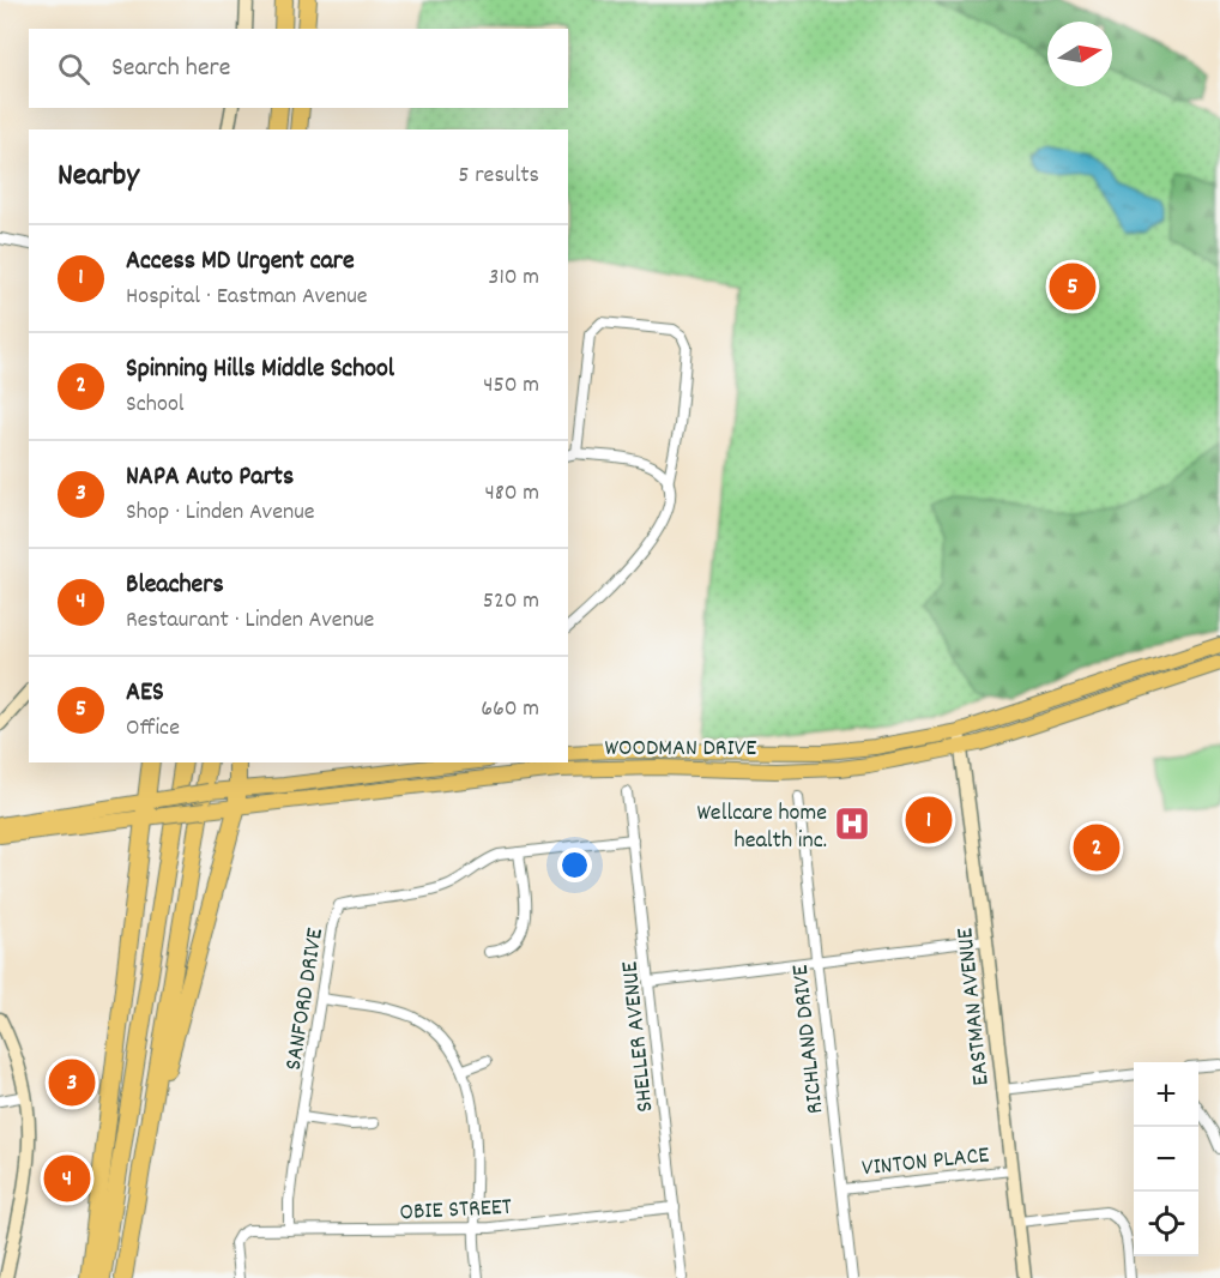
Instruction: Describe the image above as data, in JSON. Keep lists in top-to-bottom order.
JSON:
{
  "streets": {
    "main road": ["WOODMAN DRIVE"],
    "street": [
      "SANFORD DRIVE",
      "EASTMAN AVENUE",
      "SHELLER AVENUE",
      "RICHLAND DRIVE",
      "VINTON PLACE",
      "OBIE STREET"
    ]
  },
  "crossings": [
    ["WOODMAN DRIVE", "EASTMAN AVENUE"],
    ["SANFORD DRIVE", "SHELLER AVENUE"],
    ["SANFORD DRIVE", "OBIE STREET"],
    ["EASTMAN AVENUE", "VINTON PLACE"],
    ["SHELLER AVENUE", "OBIE STREET"],
    ["RICHLAND DRIVE", "VINTON PLACE"]
  ],
  "places": {
    "hospital": ["Wellcare home health inc."]
  },
  "north": "right",
  "page": {
    "search": "Search here",
    "heading": ["Nearby", "5 results"],
    "list": [
      {
        "mark": "1",
        "name": "Access MD Urgent care",
        "note": "Hospital · Eastman Avenue",
        "value": "310 m"
      },
      {
        "mark": "2",
        "name": "Spinning Hills Middle School",
        "note": "School",
        "value": "450 m"
      },
      {
        "mark": "3",
        "name": "NAPA Auto Parts",
        "note": "Shop · Linden Avenue",
        "value": "480 m"
      },
      {
        "mark": "4",
        "name": "Bleachers",
        "note": "Restaurant · Linden Avenue",
        "value": "520 m"
      },
      {
        "mark": "5",
        "name": "AES",
        "note": "Office",
        "value": "660 m"
      }
    ],
    "pins": [
      "5",
      "1",
      "2",
      "3",
      "4"
    ],
    "map_buttons": ["+", "−"]
  }
}
